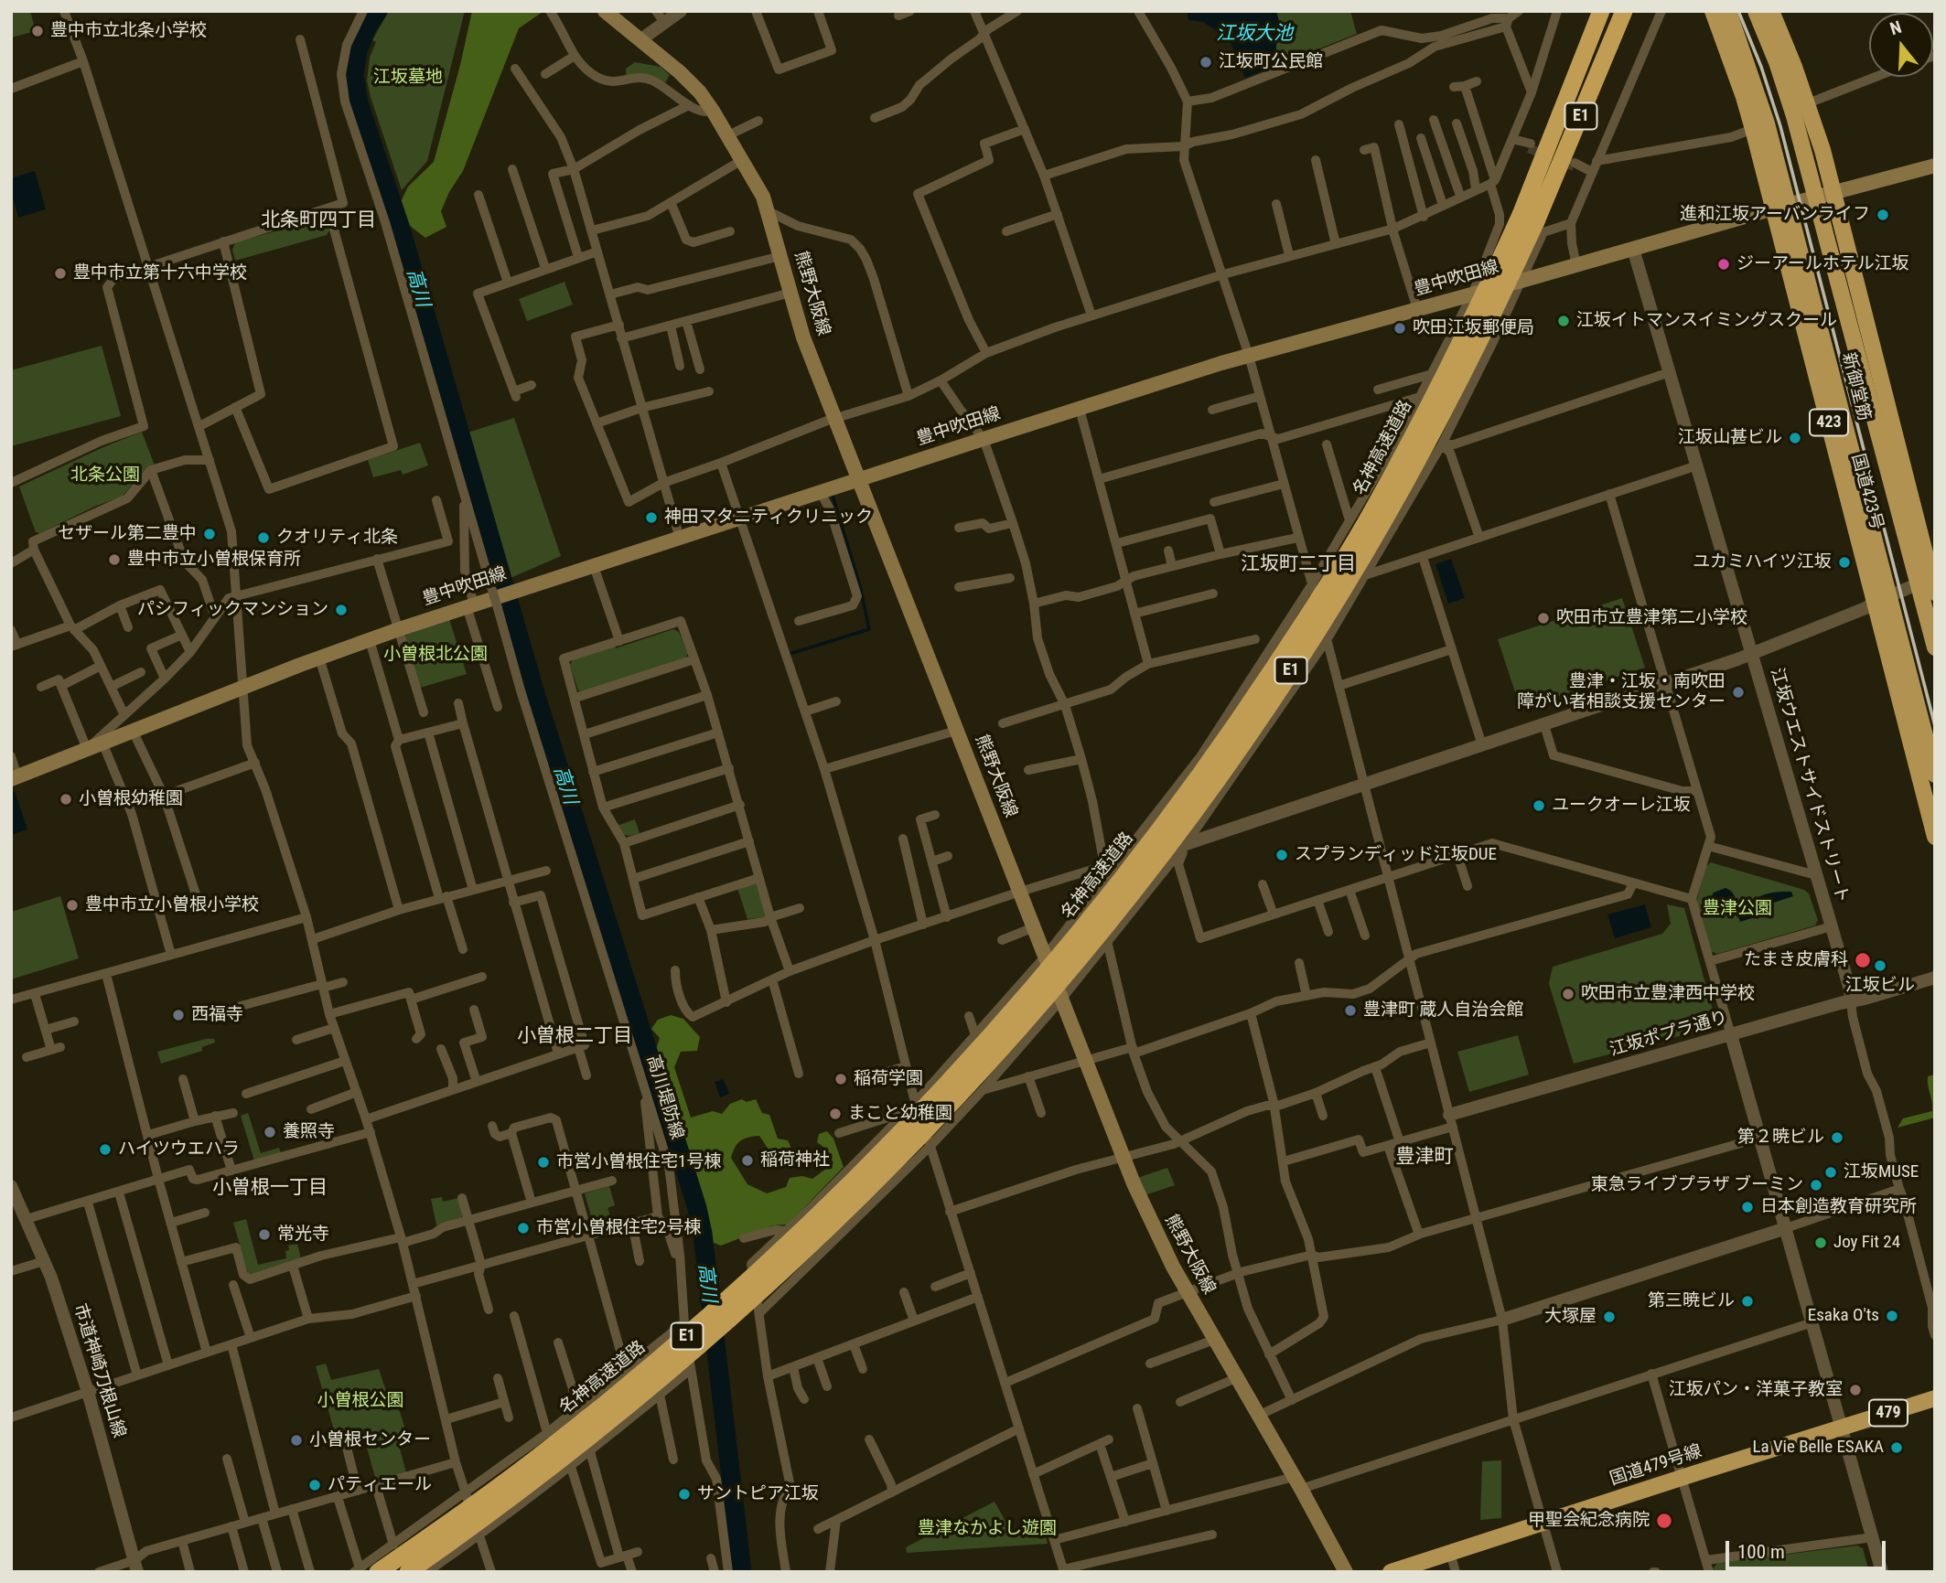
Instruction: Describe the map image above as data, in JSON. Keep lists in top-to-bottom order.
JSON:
{
  "streets": {
    "highway": [
      "E1",
      "新御堂筋",
      "423",
      "名神高速道路",
      "国道423号",
      "479",
      "国道479号線"
    ],
    "main road": ["豊中吹田線", "熊野大阪線"],
    "street": [
      "江坂ウエストサイドストリート",
      "江坂ポプラ通り",
      "高川堤防線",
      "市道神崎刀根山線"
    ]
  },
  "crossings": [
    ["豊中吹田線", "熊野大阪線"],
    ["豊中吹田線", "国道423号"],
    ["豊中吹田線", "江坂ウエストサイドストリート"],
    ["江坂ウエストサイドストリート", "江坂ポプラ通り"]
  ],
  "districts": [
    "北条町四丁目",
    "江坂町二丁目",
    "小曽根二丁目",
    "豊津町",
    "小曽根一丁目"
  ],
  "water": ["江坂大池", "高川"],
  "parks": [
    "江坂墓地",
    "北条公園",
    "小曽根北公園",
    "豊津公園",
    "小曽根公園",
    "豊津なかよし遊園"
  ],
  "places": [
    "豊中市立北条小学校",
    "江坂町公民館",
    "進和江坂アーバンライフ",
    "ジーアールホテル江坂",
    "豊中市立第十六中学校",
    "江坂イトマンスイミングスクール",
    "吹田江坂郵便局",
    "江坂山甚ビル",
    "神田マタニティクリニック",
    "セザール第二豊中",
    "クオリティ北条",
    "豊中市立小曽根保育所",
    "ユカミハイツ江坂",
    "パシフィックマンション",
    "吹田市立豊津第二小学校",
    "豊津・江坂・南吹田 障がい者相談支援センター",
    "小曽根幼稚園",
    "ユークオーレ江坂",
    "スプランディッド江坂DUE",
    "豊中市立小曽根小学校",
    "たまき皮膚科",
    "江坂ビル",
    "吹田市立豊津西中学校",
    "豊津町 蔵人自治会館",
    "西福寺",
    "稲荷学園",
    "まこと幼稚園",
    "養照寺",
    "第２暁ビル",
    "ハイツウエハラ",
    "稲荷神社",
    "市営小曽根住宅1号棟",
    "江坂MUSE",
    "東急ライブプラザ ブーミン",
    "日本創造教育研究所",
    "市営小曽根住宅2号棟",
    "常光寺",
    "Joy Fit 24",
    "第三暁ビル",
    "Esaka O'ts",
    "大塚屋",
    "江坂パン・洋菓子教室",
    "小曽根センター",
    "La Vie Belle ESAKA",
    "パティエール",
    "サントピア江坂",
    "甲聖会紀念病院"
  ],
  "scale_bar": "100 m",
  "north": "top"
}
